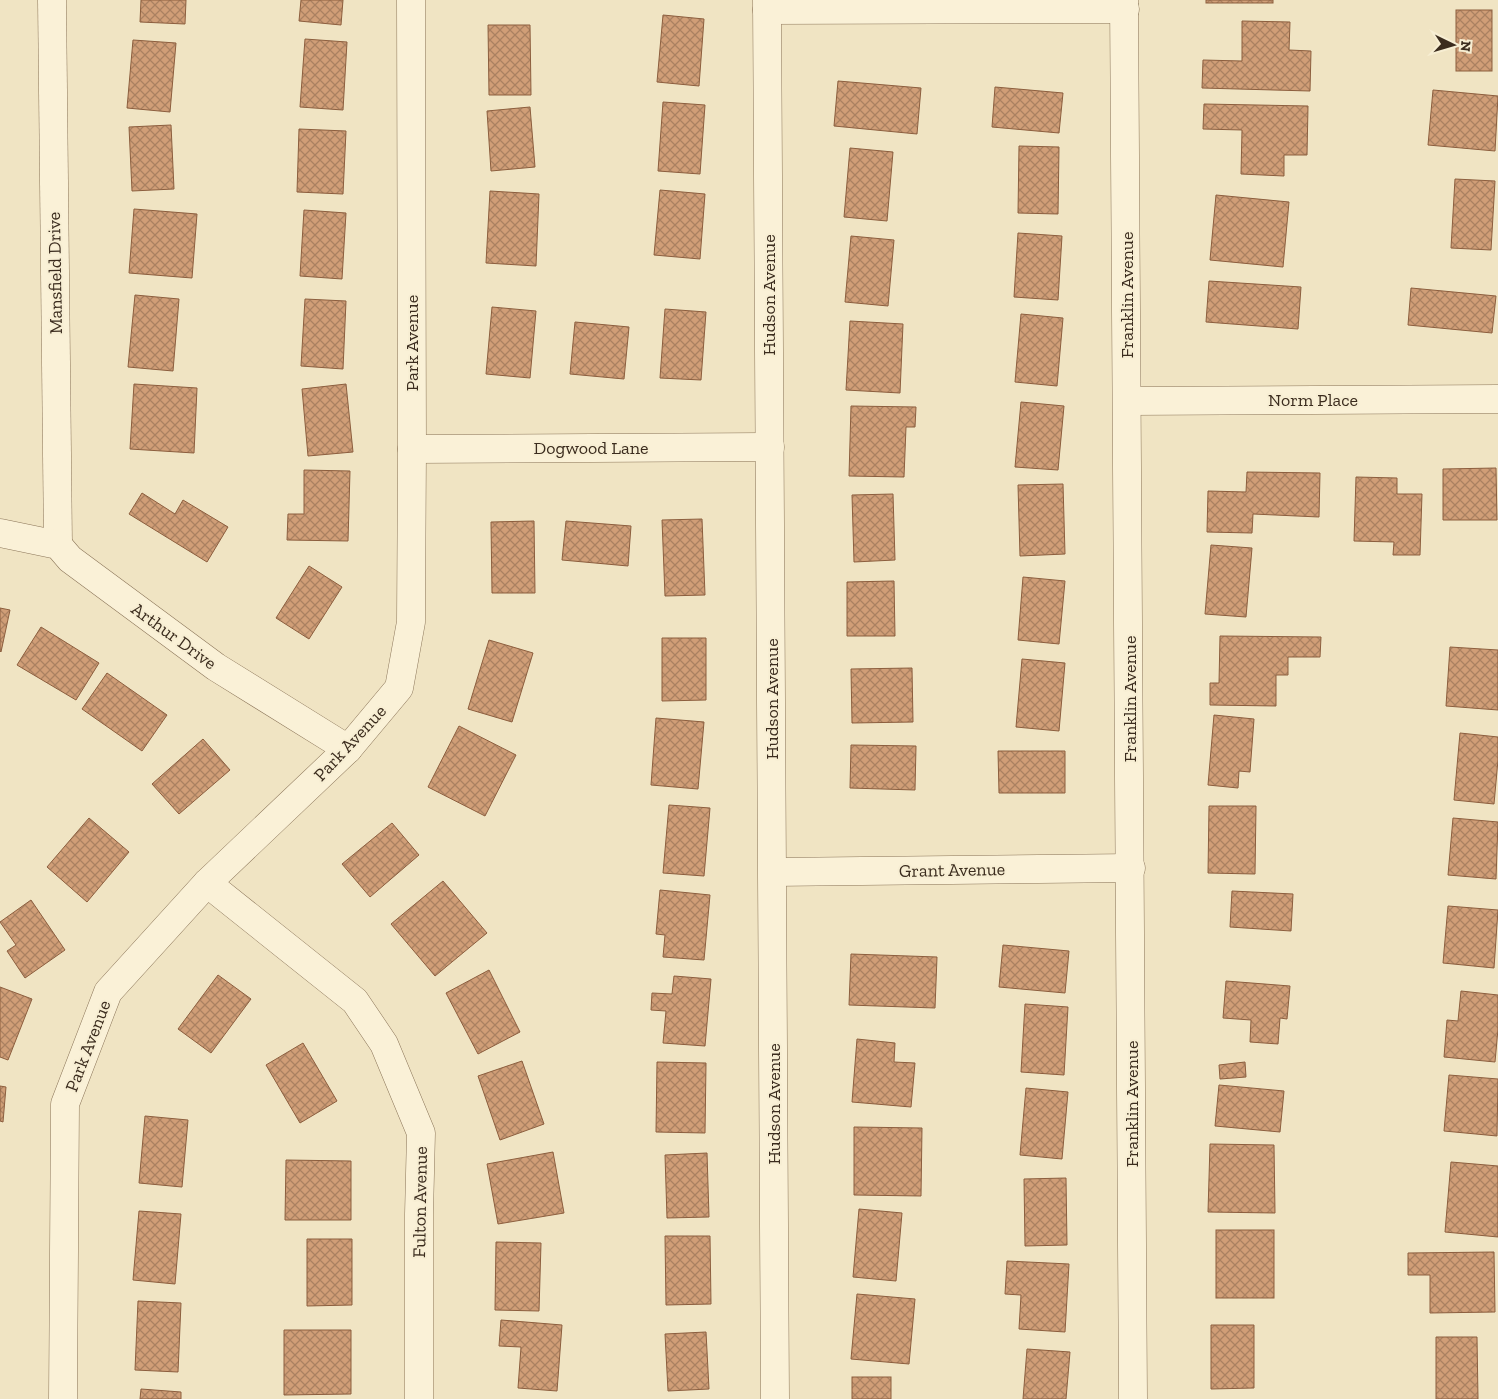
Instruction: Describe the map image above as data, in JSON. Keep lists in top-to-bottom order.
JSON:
{
  "streets": {
    "street": [
      "Mansfield Drive",
      "Hudson Avenue",
      "Franklin Avenue",
      "Park Avenue",
      "Norm Place",
      "Dogwood Lane",
      "Arthur Drive",
      "Grant Avenue",
      "Fulton Avenue"
    ]
  },
  "crossings": [
    ["Mansfield Drive", "Arthur Drive"],
    ["Hudson Avenue", "Dogwood Lane"],
    ["Hudson Avenue", "Grant Avenue"],
    ["Franklin Avenue", "Norm Place"],
    ["Franklin Avenue", "Grant Avenue"],
    ["Park Avenue", "Dogwood Lane"],
    ["Park Avenue", "Arthur Drive"],
    ["Park Avenue", "Fulton Avenue"]
  ],
  "north": "right"
}
